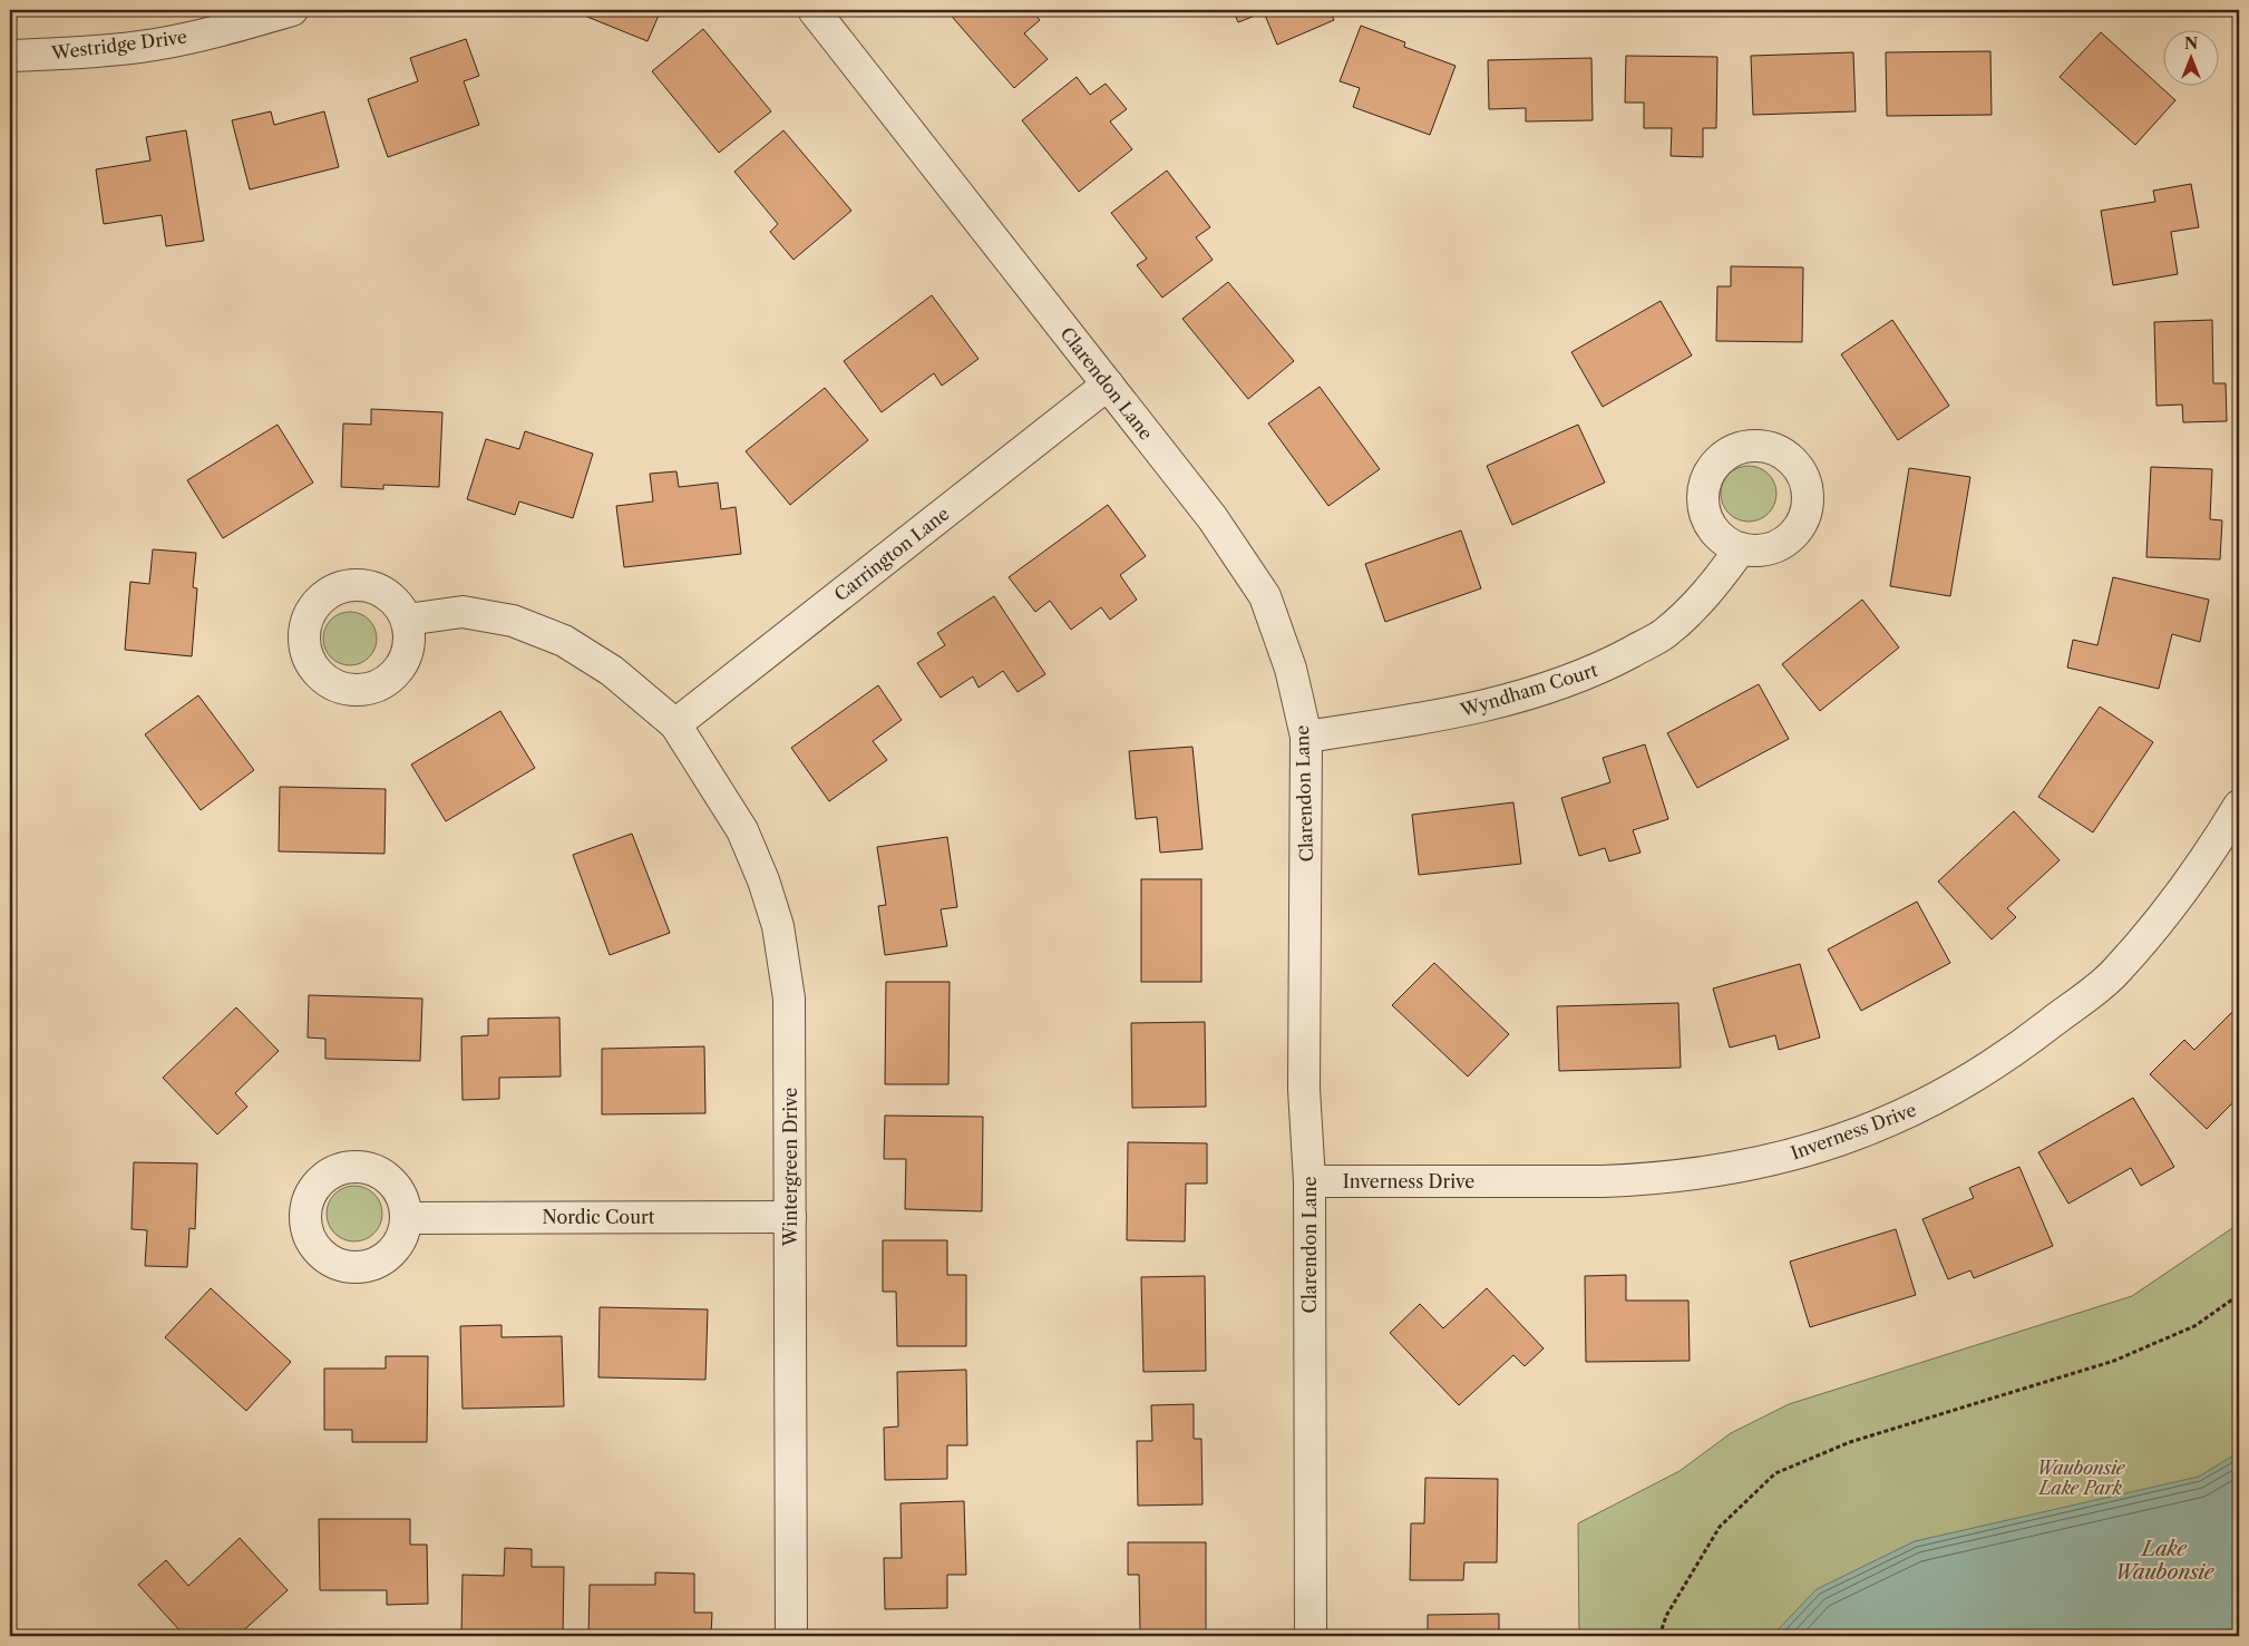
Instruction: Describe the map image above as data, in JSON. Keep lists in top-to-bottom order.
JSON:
{
  "streets": {
    "street": [
      "Westridge Drive",
      "Clarendon Lane",
      "Carrington Lane",
      "Wyndham Court",
      "Inverness Drive",
      "Wintergreen Drive",
      "Nordic Court"
    ]
  },
  "crossings": [
    ["Clarendon Lane", "Carrington Lane"],
    ["Clarendon Lane", "Wyndham Court"],
    ["Clarendon Lane", "Inverness Drive"],
    ["Carrington Lane", "Wintergreen Drive"],
    ["Wintergreen Drive", "Nordic Court"]
  ],
  "water": ["Lake Waubonsie"],
  "parks": ["Waubonsie Lake Park"],
  "north": "top"
}
